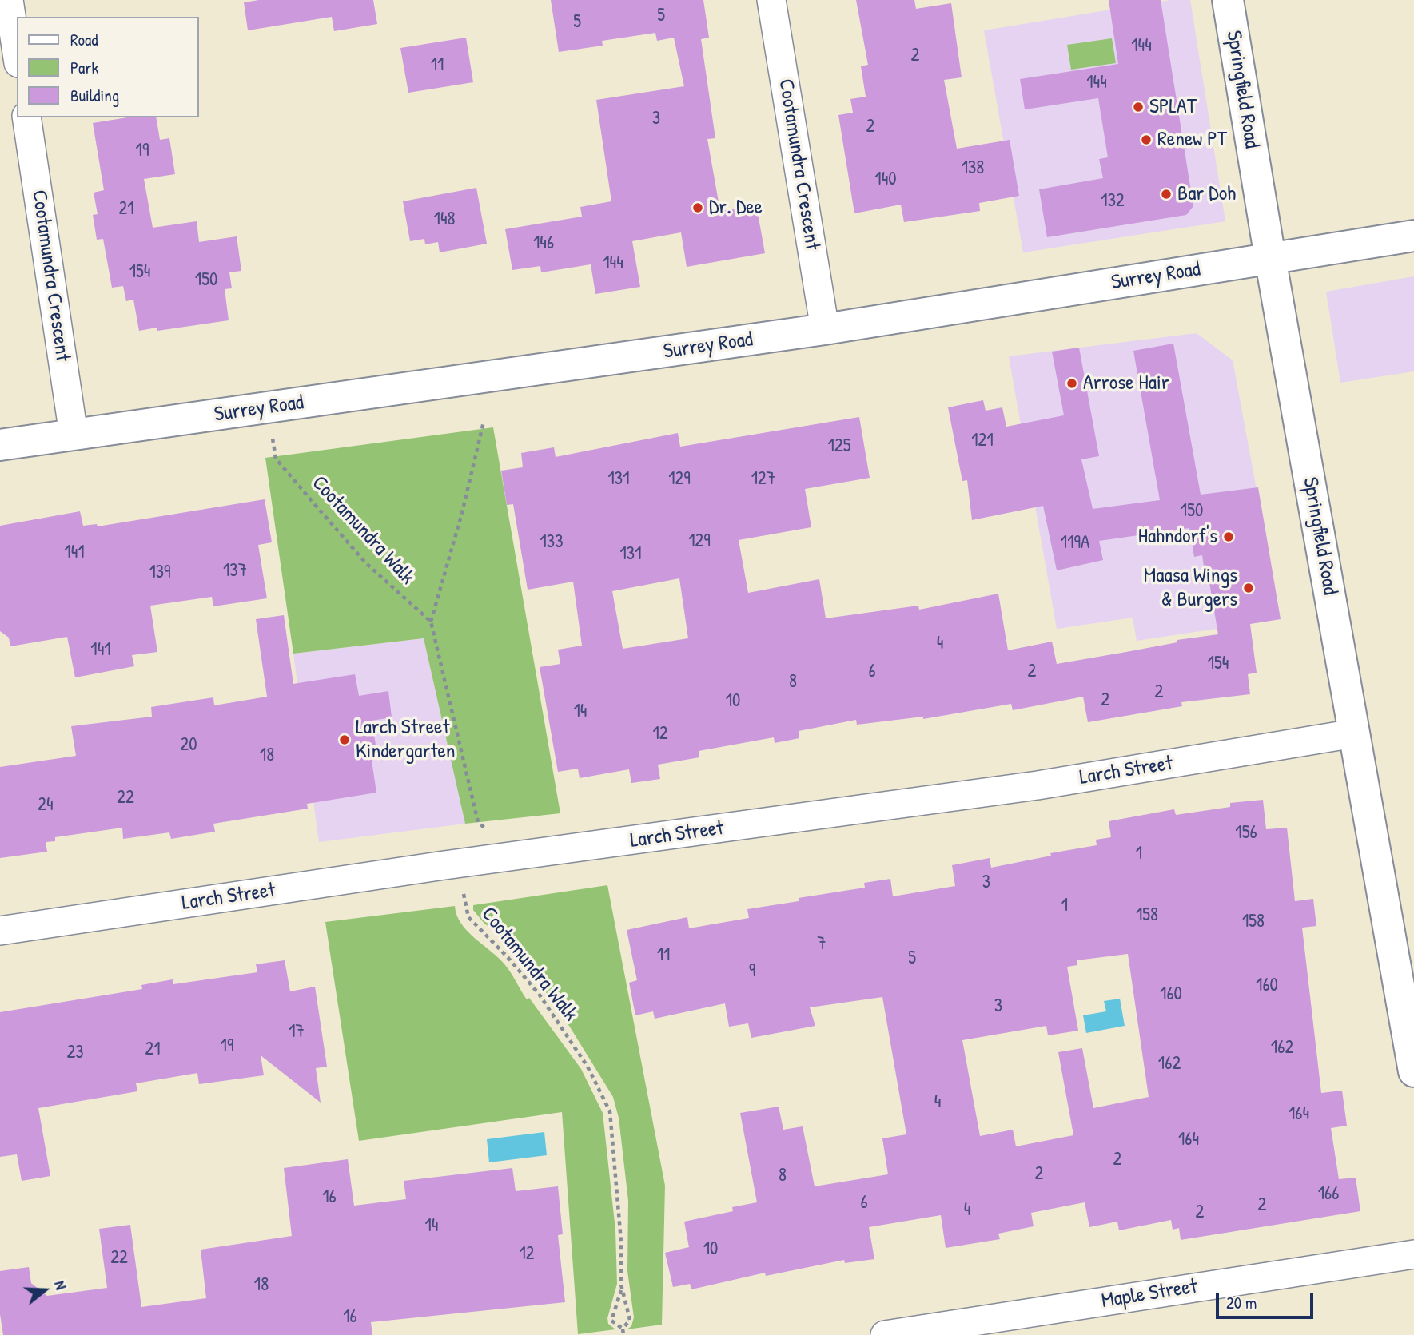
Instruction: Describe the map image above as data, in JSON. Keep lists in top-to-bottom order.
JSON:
{
  "streets": {
    "main road": ["Springfield Road", "Surrey Road"],
    "street": ["Cootamundra Crescent", "Larch Street", "Maple Street"],
    "path": ["Cootamundra Walk"]
  },
  "crossings": [
    ["Springfield Road", "Surrey Road"],
    ["Springfield Road", "Larch Street"],
    ["Cootamundra Crescent", "Surrey Road"],
    ["Surrey Road", "Cootamundra Walk"],
    ["Cootamundra Walk", "Larch Street"]
  ],
  "places": [
    "SPLAT",
    "Renew PT",
    "Bar Doh",
    "Dr. Dee",
    "Arrose Hair",
    "Hahndorf's",
    "Maasa Wings & Burgers",
    "Larch Street Kindergarten"
  ],
  "house_numbers": [
    "5",
    "5",
    "144",
    "2",
    "11",
    "144",
    "3",
    "2",
    "19",
    "138",
    "140",
    "132",
    "21",
    "148",
    "146",
    "144",
    "154",
    "150",
    "121",
    "125",
    "131",
    "129",
    "127",
    "150",
    "129",
    "133",
    "119A",
    "141",
    "131",
    "137",
    "139",
    "4",
    "141",
    "154",
    "6",
    "2",
    "8",
    "2",
    "2",
    "10",
    "14",
    "12",
    "20",
    "18",
    "22",
    "24",
    "156",
    "1",
    "3",
    "1",
    "158",
    "158",
    "7",
    "11",
    "5",
    "9",
    "160",
    "160",
    "3",
    "17",
    "19",
    "162",
    "21",
    "23",
    "162",
    "4",
    "164",
    "164",
    "2",
    "2",
    "8",
    "166",
    "16",
    "6",
    "2",
    "4",
    "2",
    "14",
    "10",
    "12",
    "22",
    "18",
    "16"
  ],
  "legend": ["Road", "Park", "Building"],
  "scale_bar": "20 m",
  "north": "right"
}
